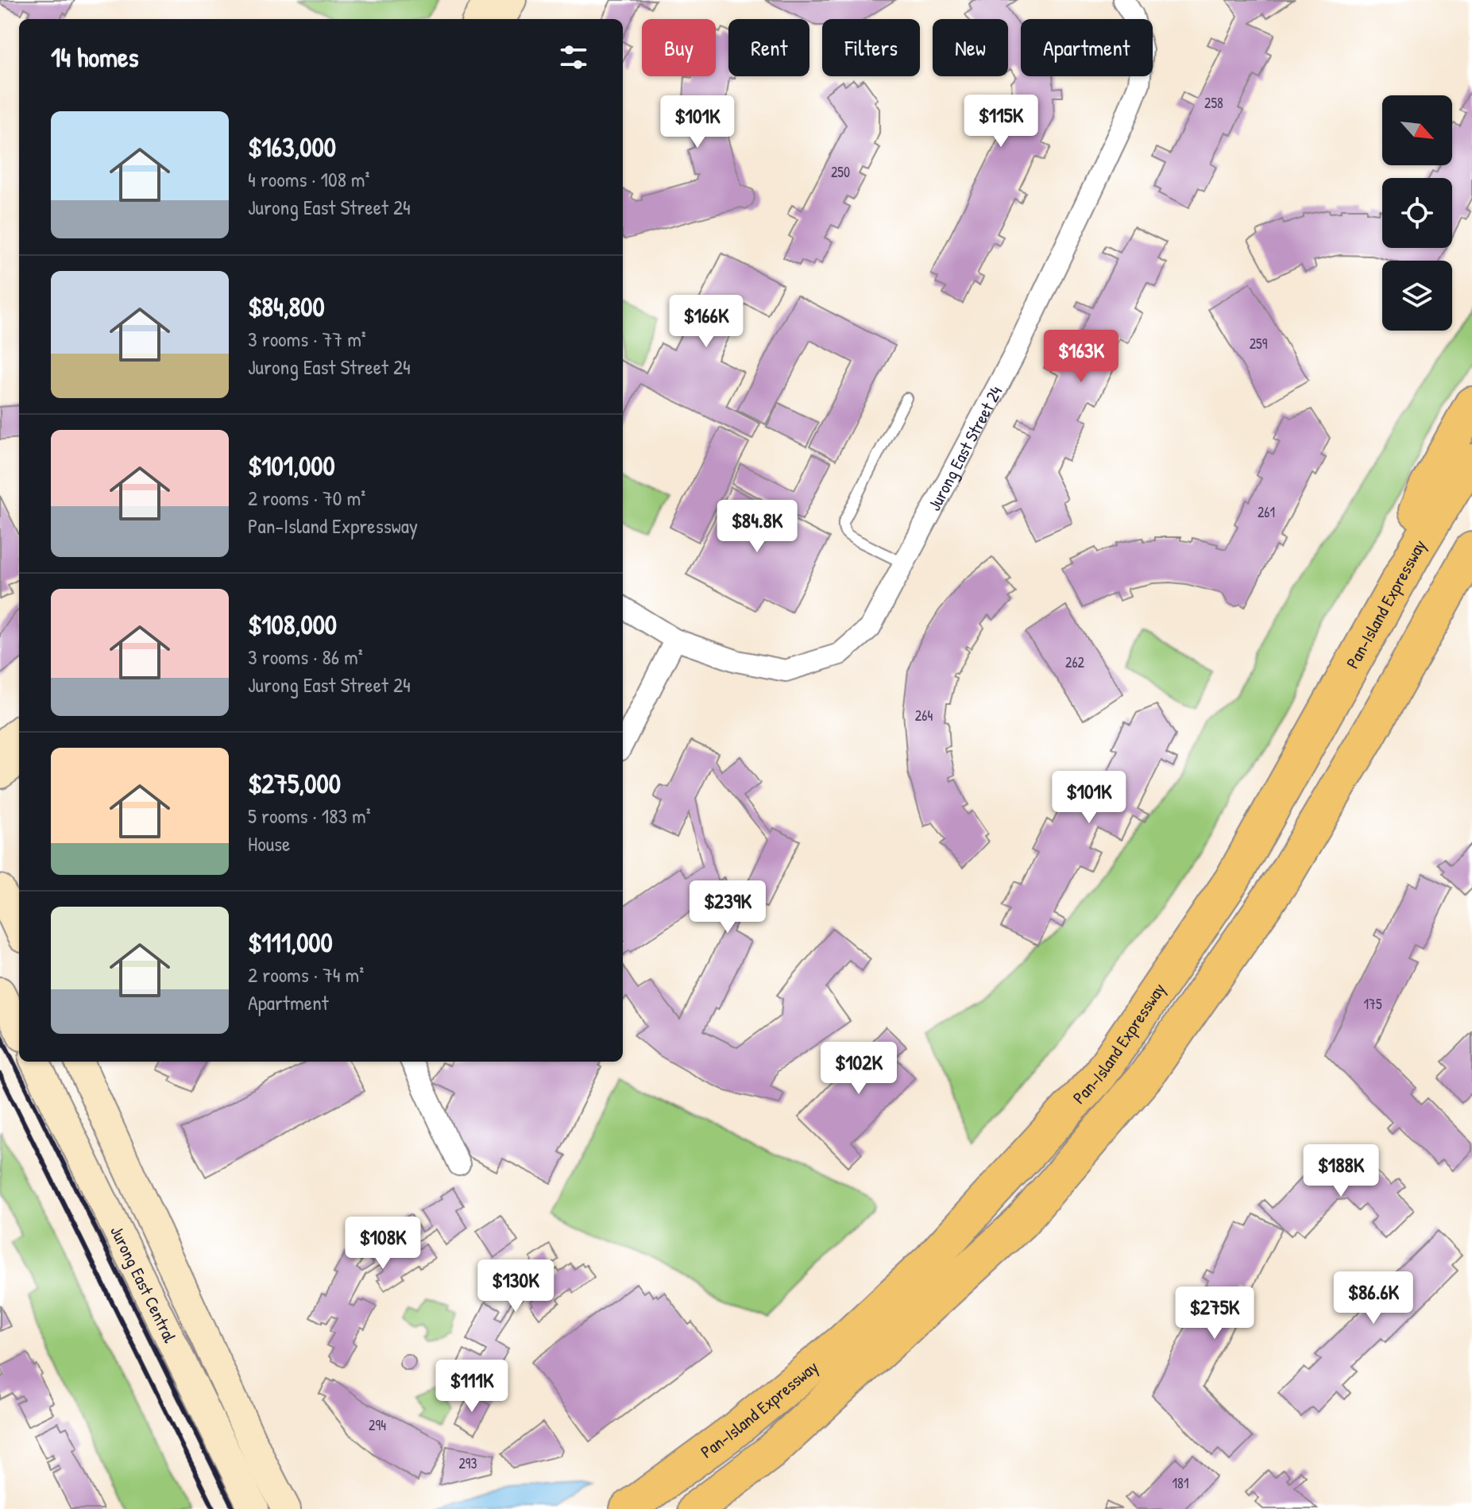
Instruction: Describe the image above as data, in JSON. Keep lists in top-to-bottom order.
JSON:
{
  "streets": {
    "highway": ["Pan-Island Expressway"],
    "main road": ["Jurong East Central"],
    "street": ["Jurong East Street 24"]
  },
  "house_numbers": [
    "258",
    "250",
    "259",
    "261",
    "262",
    "264",
    "175",
    "294",
    "293",
    "181"
  ],
  "north": "bottom right",
  "page": {
    "chip": [
      "Buy",
      "Rent",
      "Filters",
      "New",
      "Apartment"
    ],
    "heading": "14 homes",
    "price": [
      "$115K",
      "$101K",
      "$166K",
      "$163K",
      "$84.8K",
      "$101K",
      "$239K",
      "$102K",
      "$188K",
      "$108K",
      "$130K",
      "$86.6K",
      "$275K",
      "$111K"
    ],
    "list": [
      {
        "name": "$163,000",
        "note": "4 rooms · 108 m² · Jurong East Street 24"
      },
      {
        "name": "$84,800",
        "note": "3 rooms · 77 m² · Jurong East Street 24"
      },
      {
        "name": "$101,000",
        "note": "2 rooms · 70 m² · Pan-Island Expressway"
      },
      {
        "name": "$108,000",
        "note": "3 rooms · 86 m² · Jurong East Street 24"
      },
      {
        "name": "$275,000",
        "note": "5 rooms · 183 m² · House"
      },
      {
        "name": "$111,000",
        "note": "2 rooms · 74 m² · Apartment"
      }
    ]
  }
}
